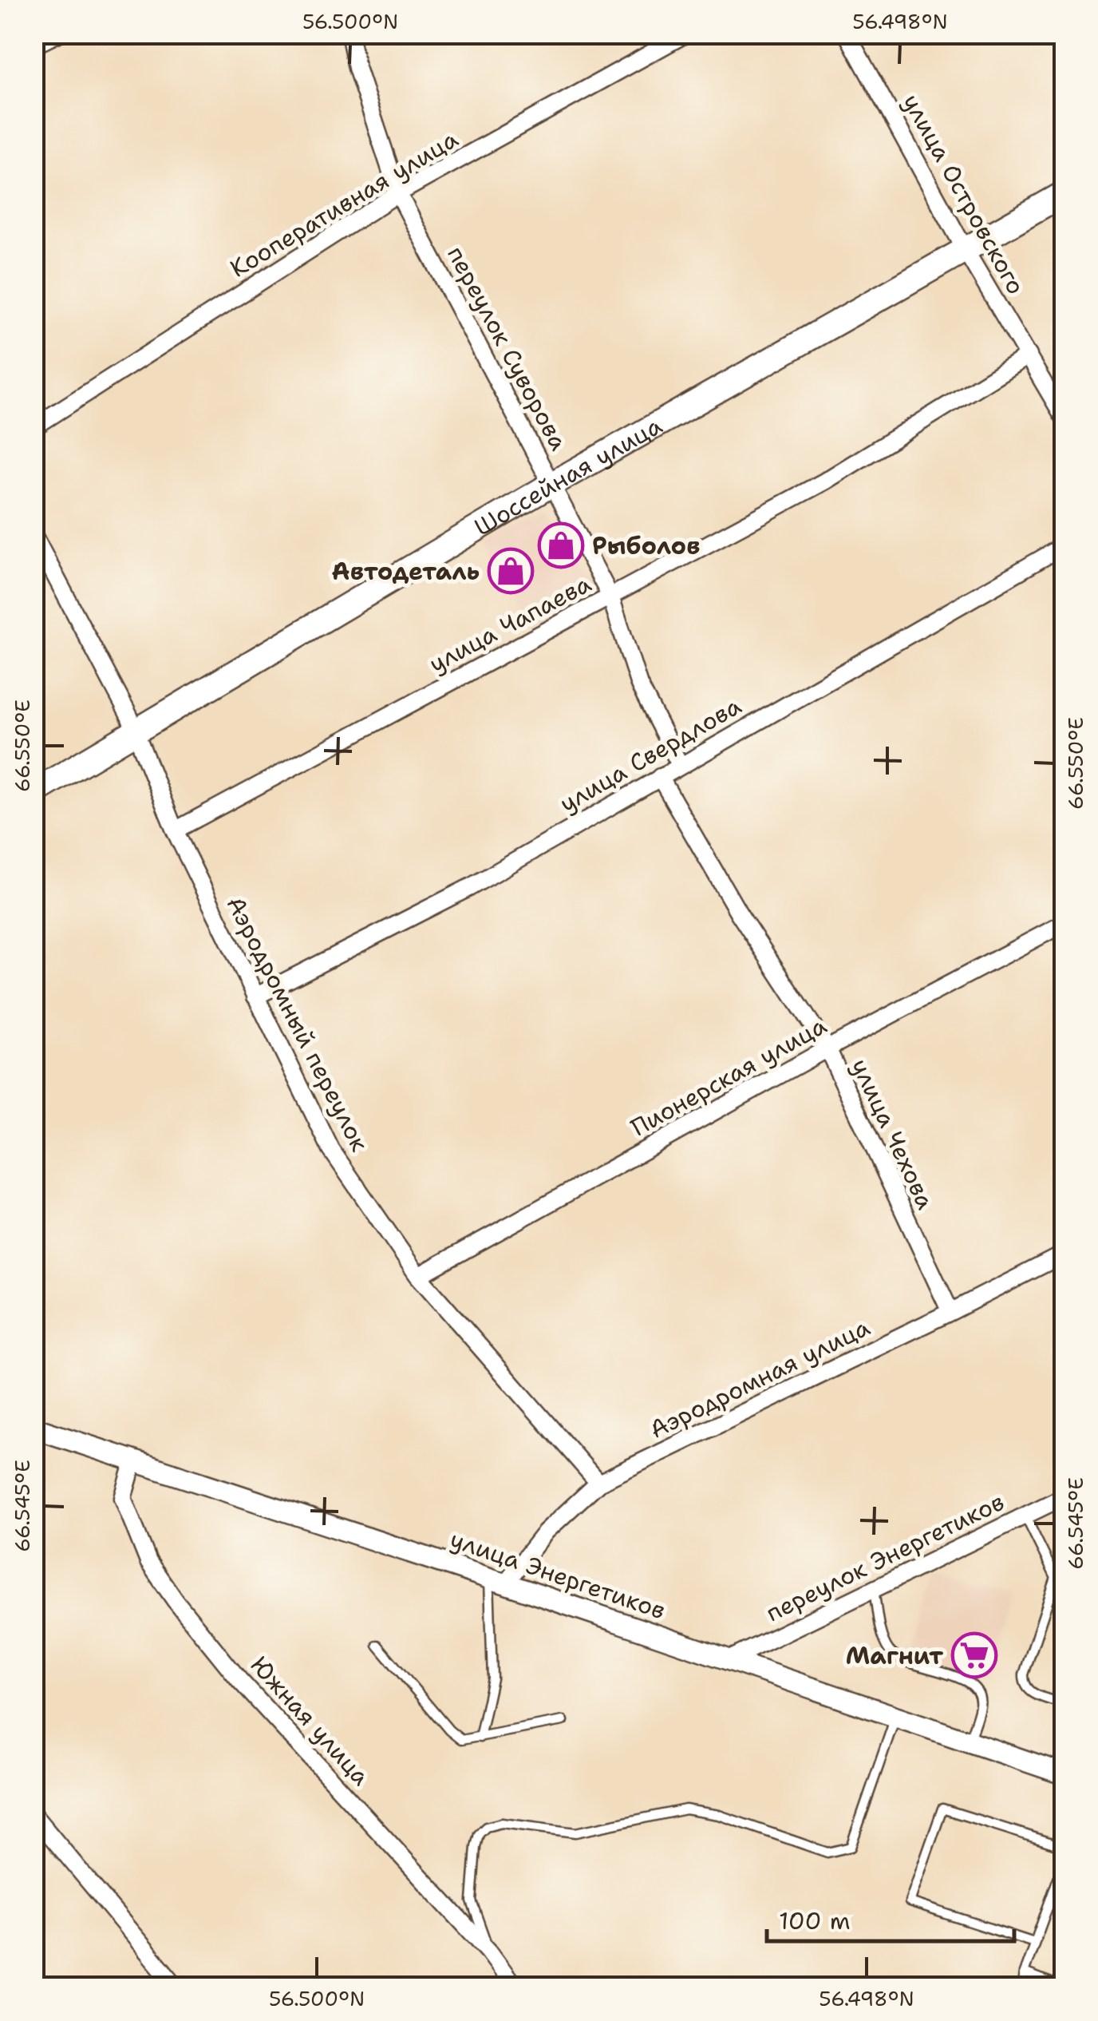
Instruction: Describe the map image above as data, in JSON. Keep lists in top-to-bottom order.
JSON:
{
  "streets": {
    "main road": ["Шоссейная улица"],
    "street": [
      "улица Островского",
      "Кооперативная улица",
      "переулок Суворова",
      "улица Чапаева",
      "улица Свердлова",
      "Аэродромный переулок",
      "Пионерская улица",
      "улица Чехова",
      "Аэродромная улица",
      "переулок Энергетиков",
      "улица Энергетиков",
      "Южная улица"
    ]
  },
  "crossings": [
    ["улица Островского", "Шоссейная улица"],
    ["улица Островского", "улица Чапаева"],
    ["Кооперативная улица", "переулок Суворова"],
    ["переулок Суворова", "Шоссейная улица"],
    ["переулок Суворова", "улица Чапаева"],
    ["переулок Суворова", "улица Свердлова"],
    ["Шоссейная улица", "Аэродромный переулок"],
    ["улица Чапаева", "Аэродромный переулок"],
    ["улица Свердлова", "Аэродромный переулок"],
    ["улица Свердлова", "улица Чехова"],
    ["Аэродромный переулок", "Пионерская улица"],
    ["Аэродромный переулок", "Аэродромная улица"],
    ["Пионерская улица", "улица Чехова"],
    ["улица Чехова", "Аэродромная улица"],
    ["Аэродромная улица", "улица Энергетиков"],
    ["переулок Энергетиков", "улица Энергетиков"],
    ["улица Энергетиков", "Южная улица"]
  ],
  "places": {
    "shop": ["Рыболов", "Автодеталь"],
    "supermarket": ["Магнит"]
  },
  "scale_bar": "100 m",
  "coordinates": [
    "56.500°N",
    "56.498°N",
    "66.550°E",
    "66.545°E"
  ]
}
